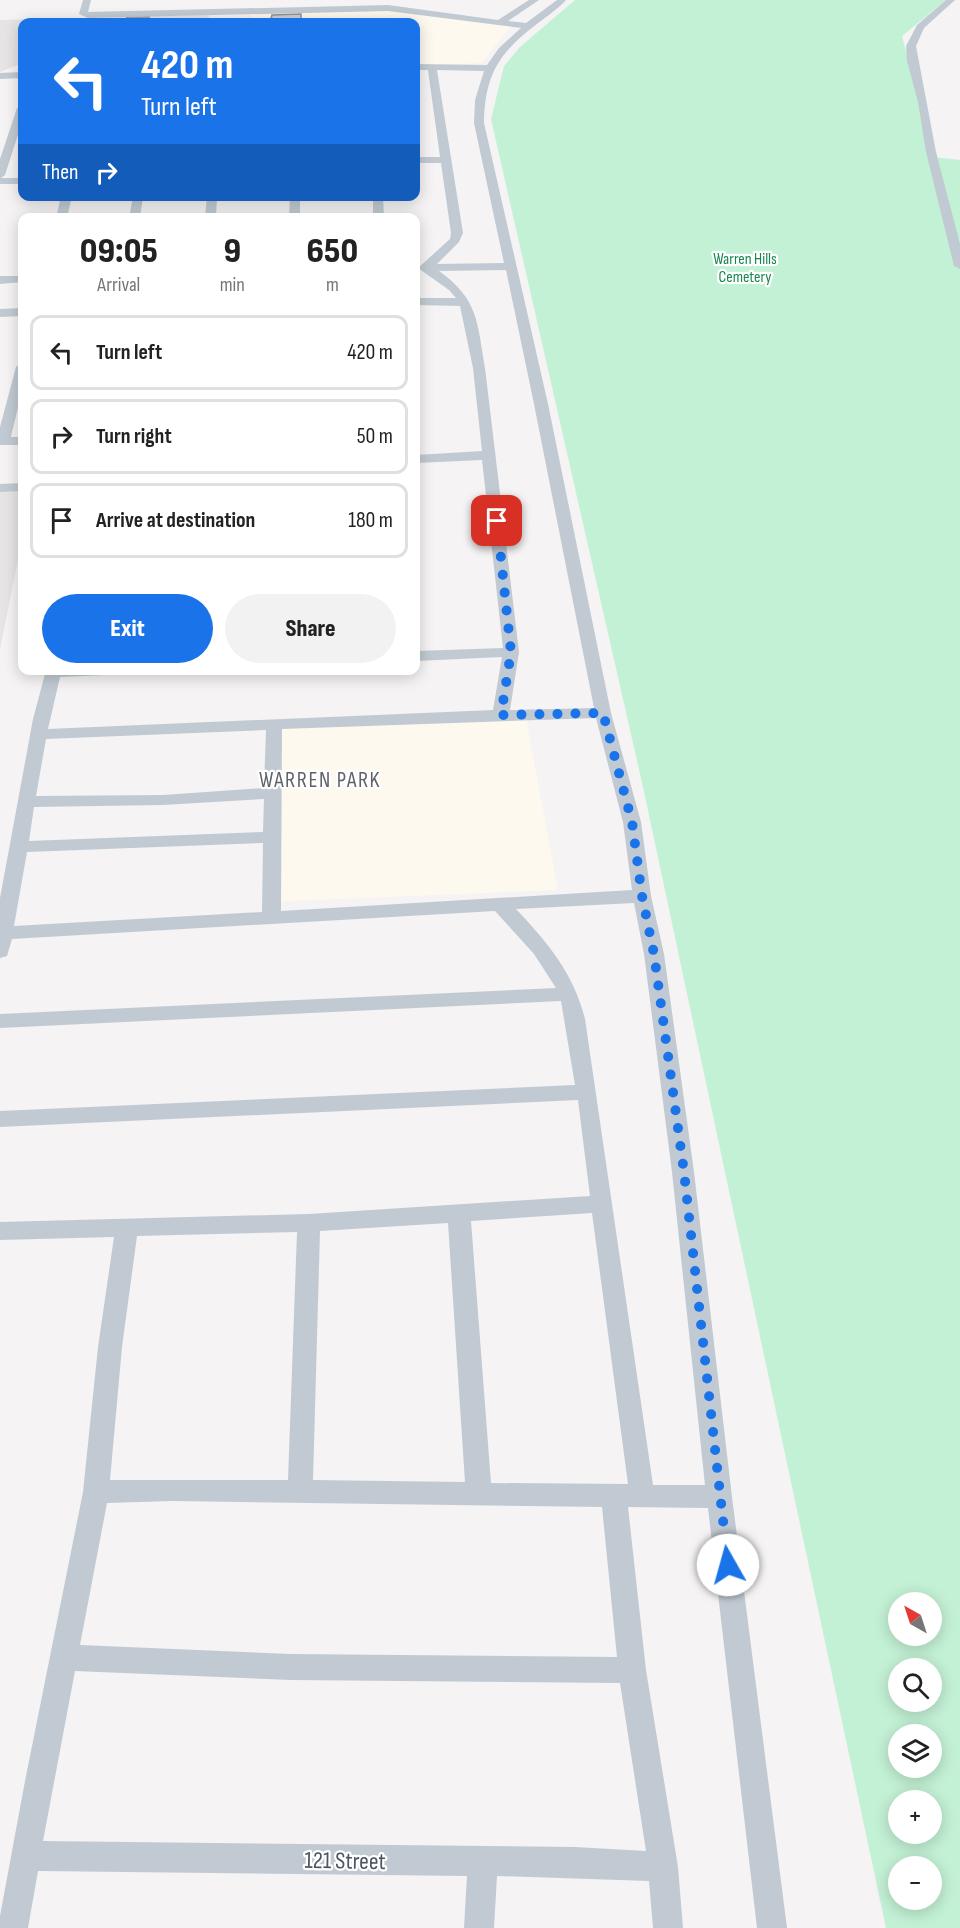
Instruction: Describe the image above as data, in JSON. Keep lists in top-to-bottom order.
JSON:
{
  "streets": {
    "street": ["121 Street"]
  },
  "districts": ["WARREN PARK"],
  "parks": ["Warren Hills Cemetery"],
  "north": "top left",
  "page": {
    "turn": ["420 m", "Turn left"],
    "then": "Then",
    "eta": [
      "09:05",
      "Arrival",
      "9",
      "min",
      "650",
      "m"
    ],
    "list": [
      {
        "name": "Turn left",
        "value": "420 m"
      },
      {
        "name": "Turn right",
        "value": "50 m"
      },
      {
        "name": "Arrive at destination",
        "value": "180 m"
      }
    ],
    "buttons": ["Exit", "Share"],
    "map_buttons": ["+", "−"]
  }
}
